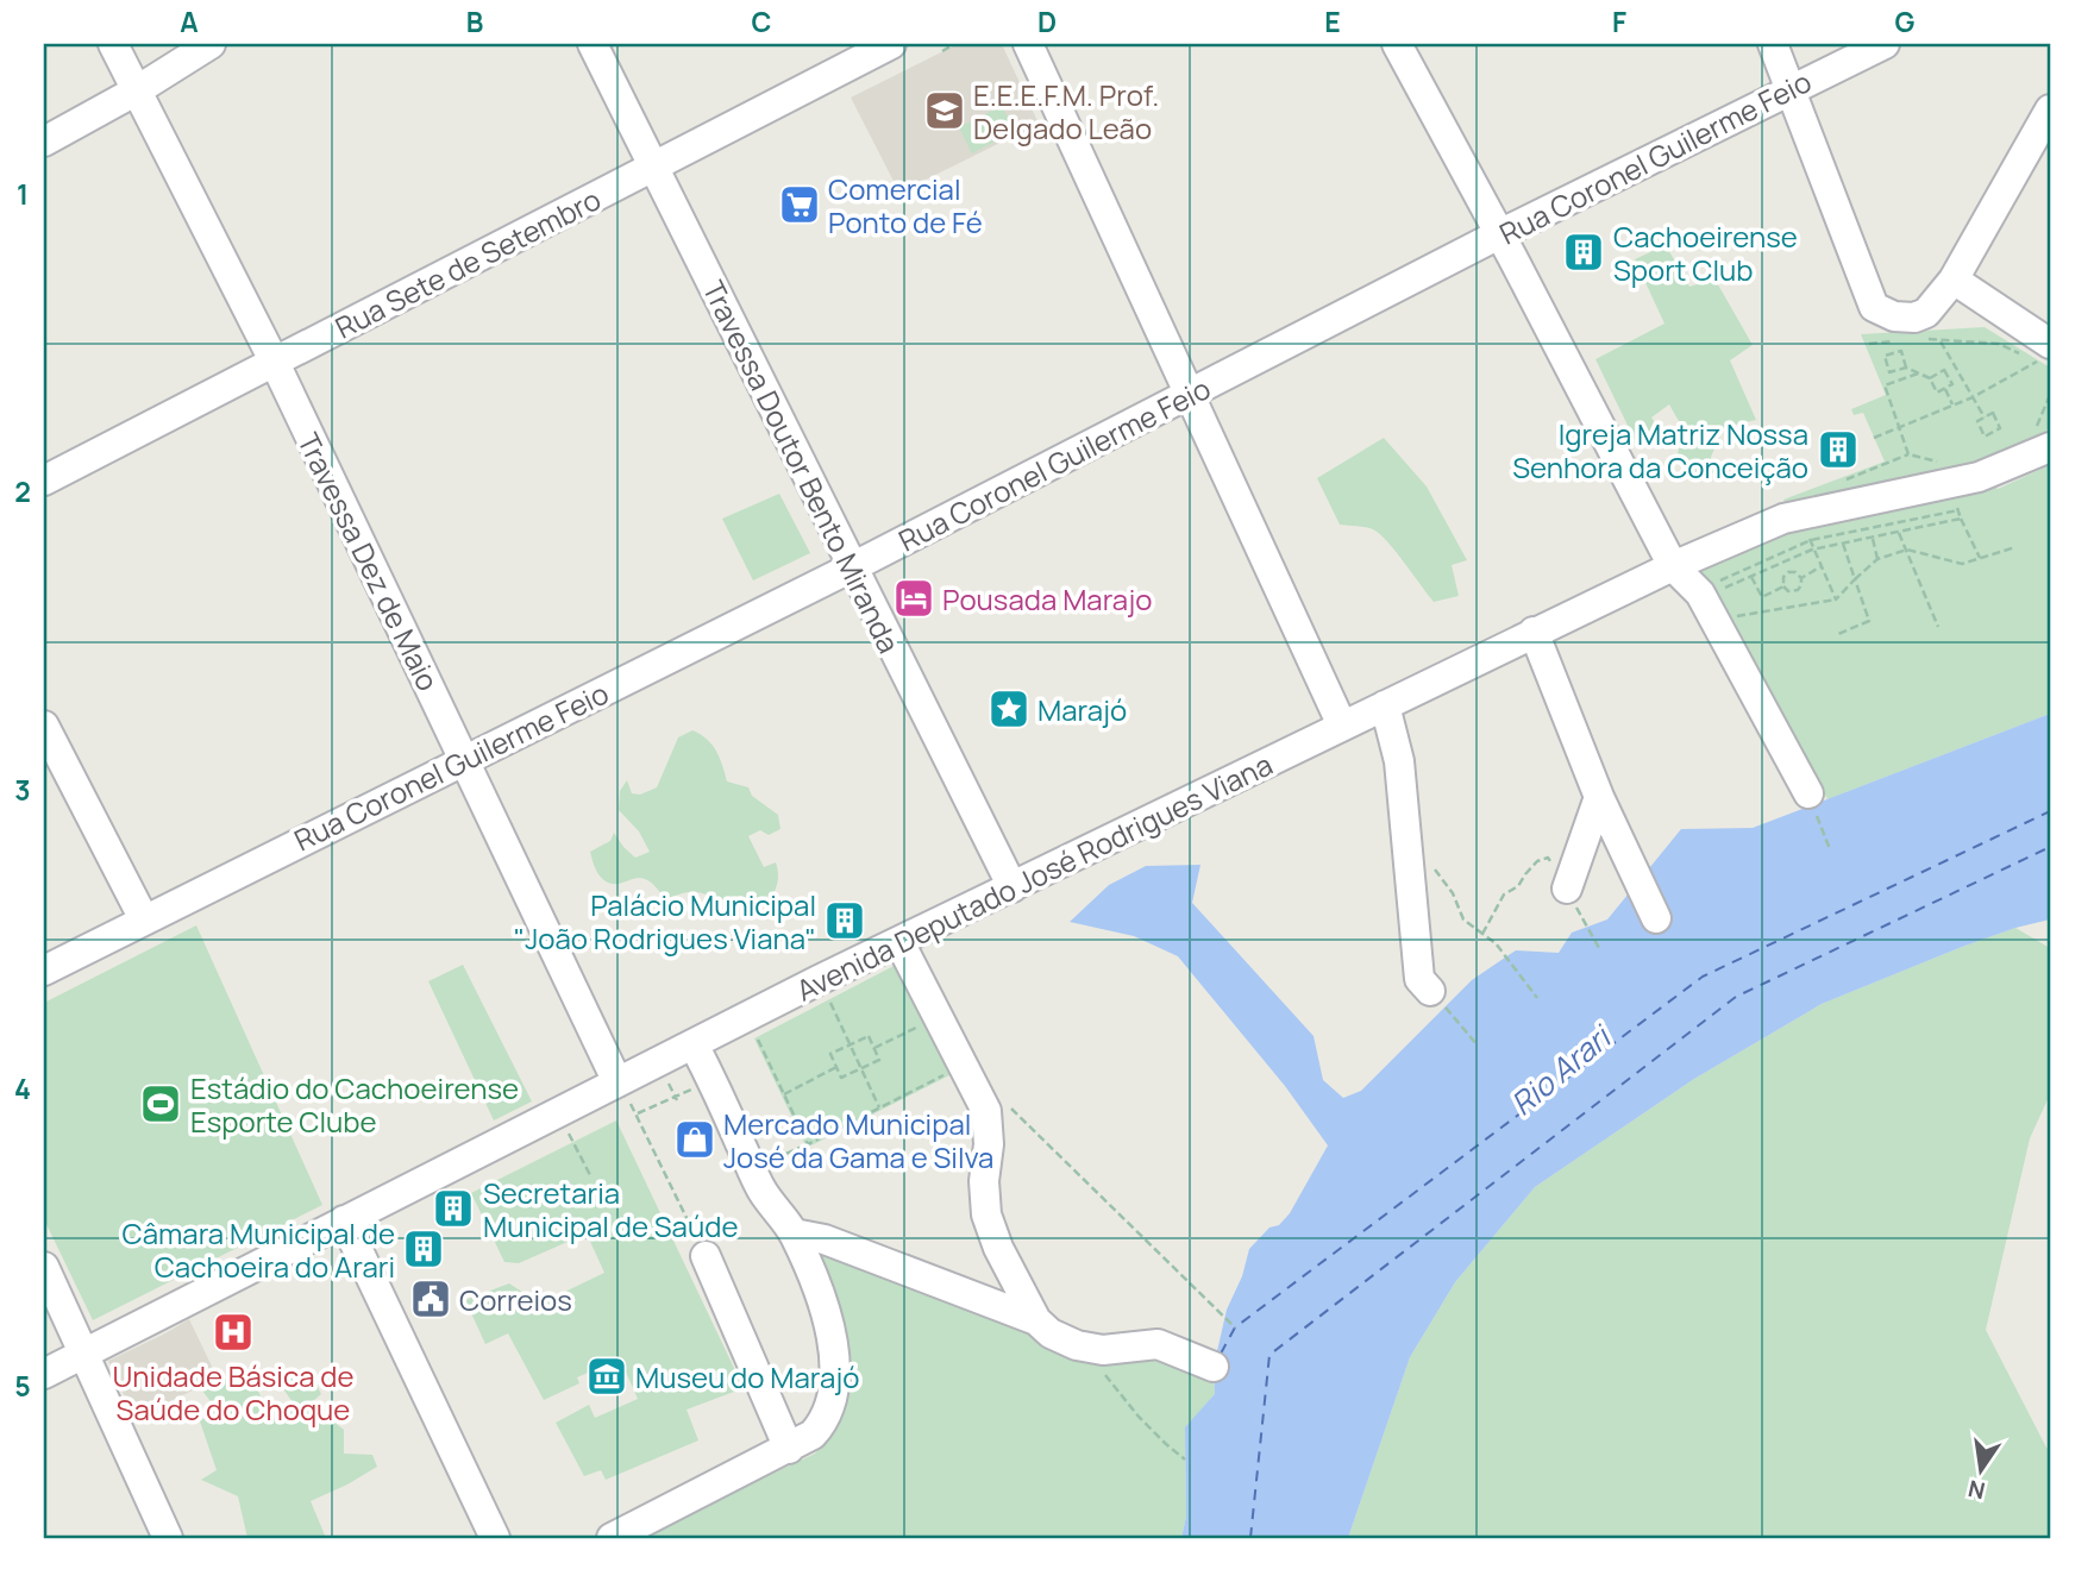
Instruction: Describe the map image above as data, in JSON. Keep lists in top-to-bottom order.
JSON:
{
  "streets": {
    "street": [
      "Rua Coronel Guilerme Feio",
      "Rua Sete de Setembro",
      "Travessa Doutor Bento Miranda",
      "Travessa Dez de Maio",
      "Avenida Deputado José Rodrigues Viana"
    ]
  },
  "crossings": [
    ["Rua Coronel Guilerme Feio", "Travessa Doutor Bento Miranda"],
    ["Rua Coronel Guilerme Feio", "Travessa Dez de Maio"],
    ["Rua Sete de Setembro", "Travessa Doutor Bento Miranda"],
    ["Rua Sete de Setembro", "Travessa Dez de Maio"],
    ["Travessa Doutor Bento Miranda", "Avenida Deputado José Rodrigues Viana"],
    ["Travessa Dez de Maio", "Avenida Deputado José Rodrigues Viana"]
  ],
  "water": ["Rio Arari"],
  "places": {
    "school or university": ["E.E.E.F.M. Prof. Delgado Leão"],
    "supermarket": ["Comercial Ponto de Fé"],
    "building": [
      "Cachoeirense Sport Club",
      "Igreja Matriz Nossa Senhora da Conceição",
      "Palácio Municipal \"João Rodrigues Viana\"",
      "Secretaria Municipal de Saúde",
      "Câmara Municipal de Cachoeira do Arari"
    ],
    "hotel": ["Pousada Marajo"],
    "place": ["Marajó"],
    "sports": ["Estádio do Cachoeirense Esporte Clube"],
    "shop": ["Mercado Municipal José da Gama e Silva"],
    "public building": ["Correios"],
    "hospital": ["Unidade Básica de Saúde do Choque"],
    "museum": ["Museu do Marajó"]
  },
  "north": "bottom",
  "grid": {
    "columns": [
      "A",
      "B",
      "C",
      "D",
      "E",
      "F",
      "G"
    ],
    "rows": [
      "1",
      "2",
      "3",
      "4",
      "5"
    ]
  }
}
